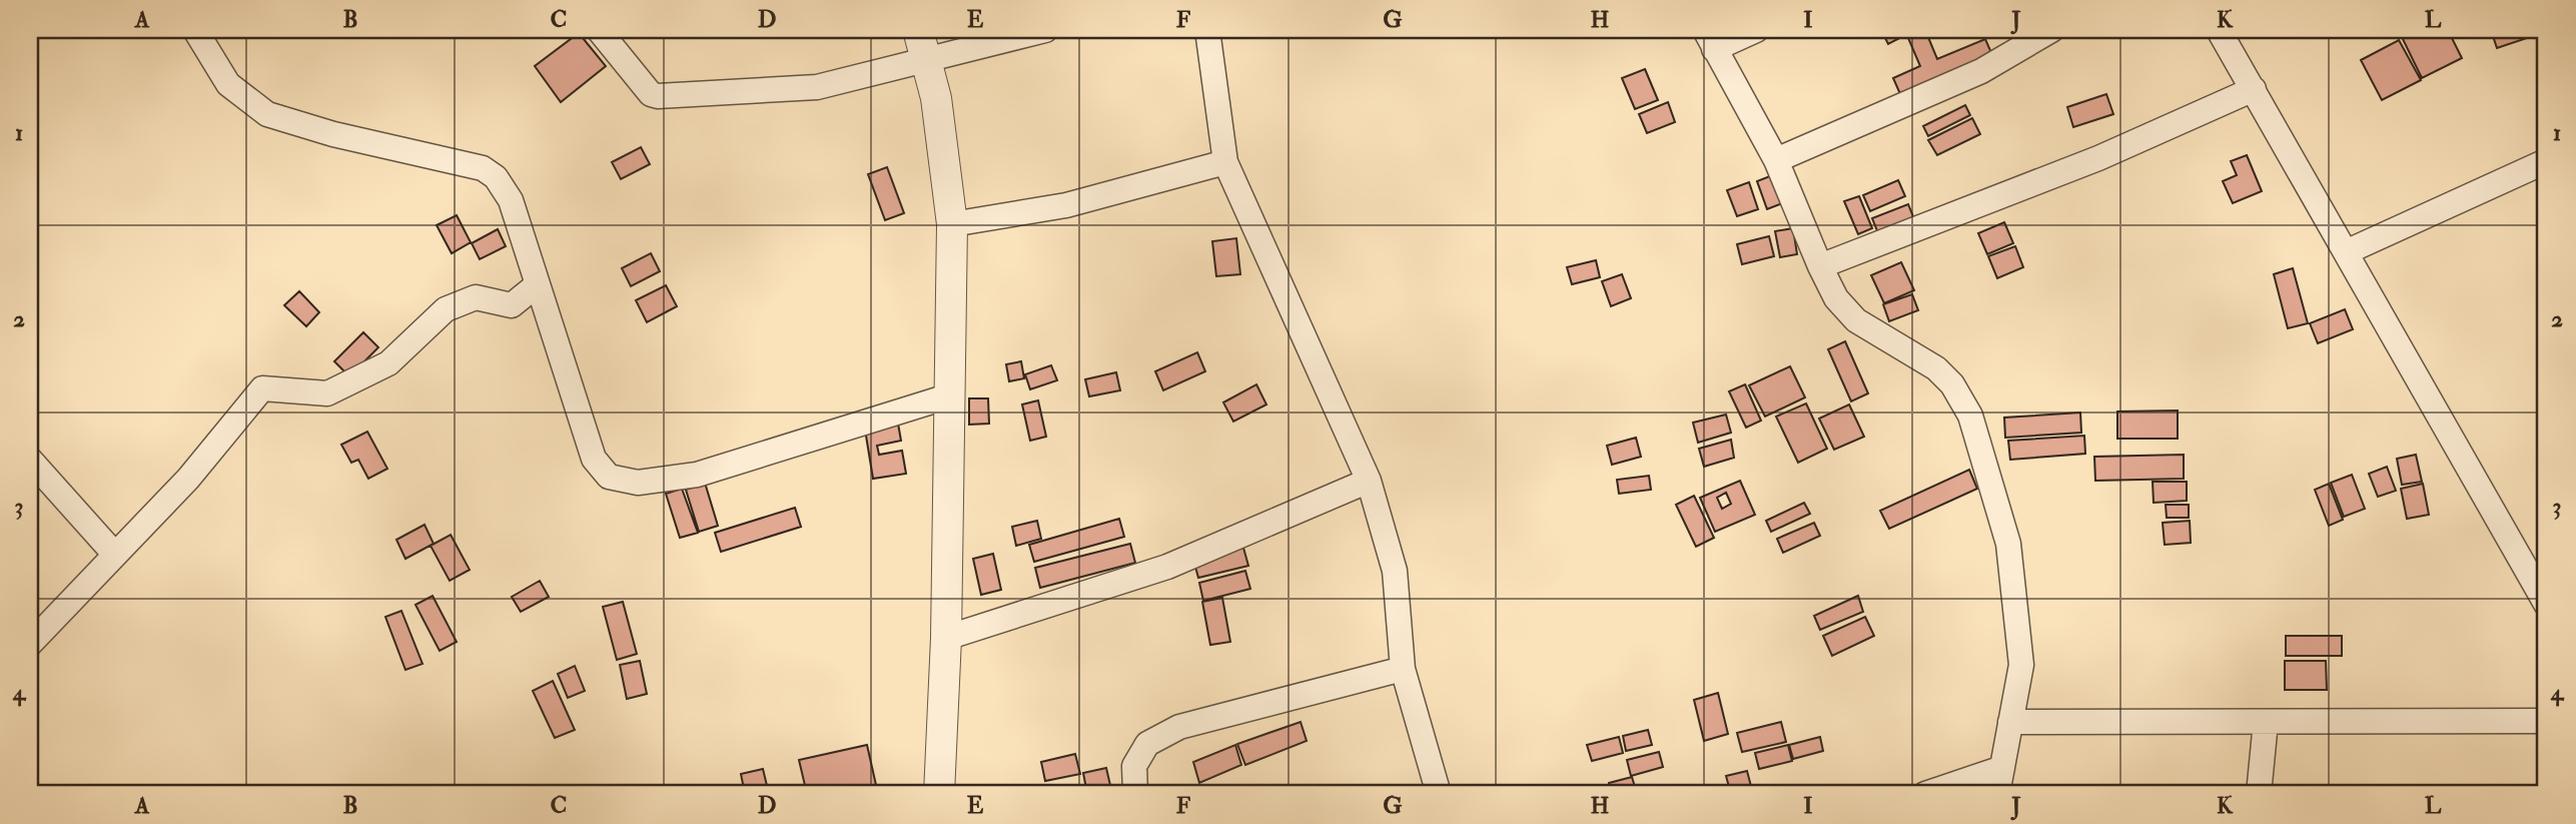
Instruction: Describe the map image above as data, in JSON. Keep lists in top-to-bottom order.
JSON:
{
  "grid": {
    "columns": [
      "A",
      "B",
      "C",
      "D",
      "E",
      "F",
      "G",
      "H",
      "I",
      "J",
      "K",
      "L"
    ],
    "rows": [
      "1",
      "2",
      "3",
      "4"
    ]
  }
}
